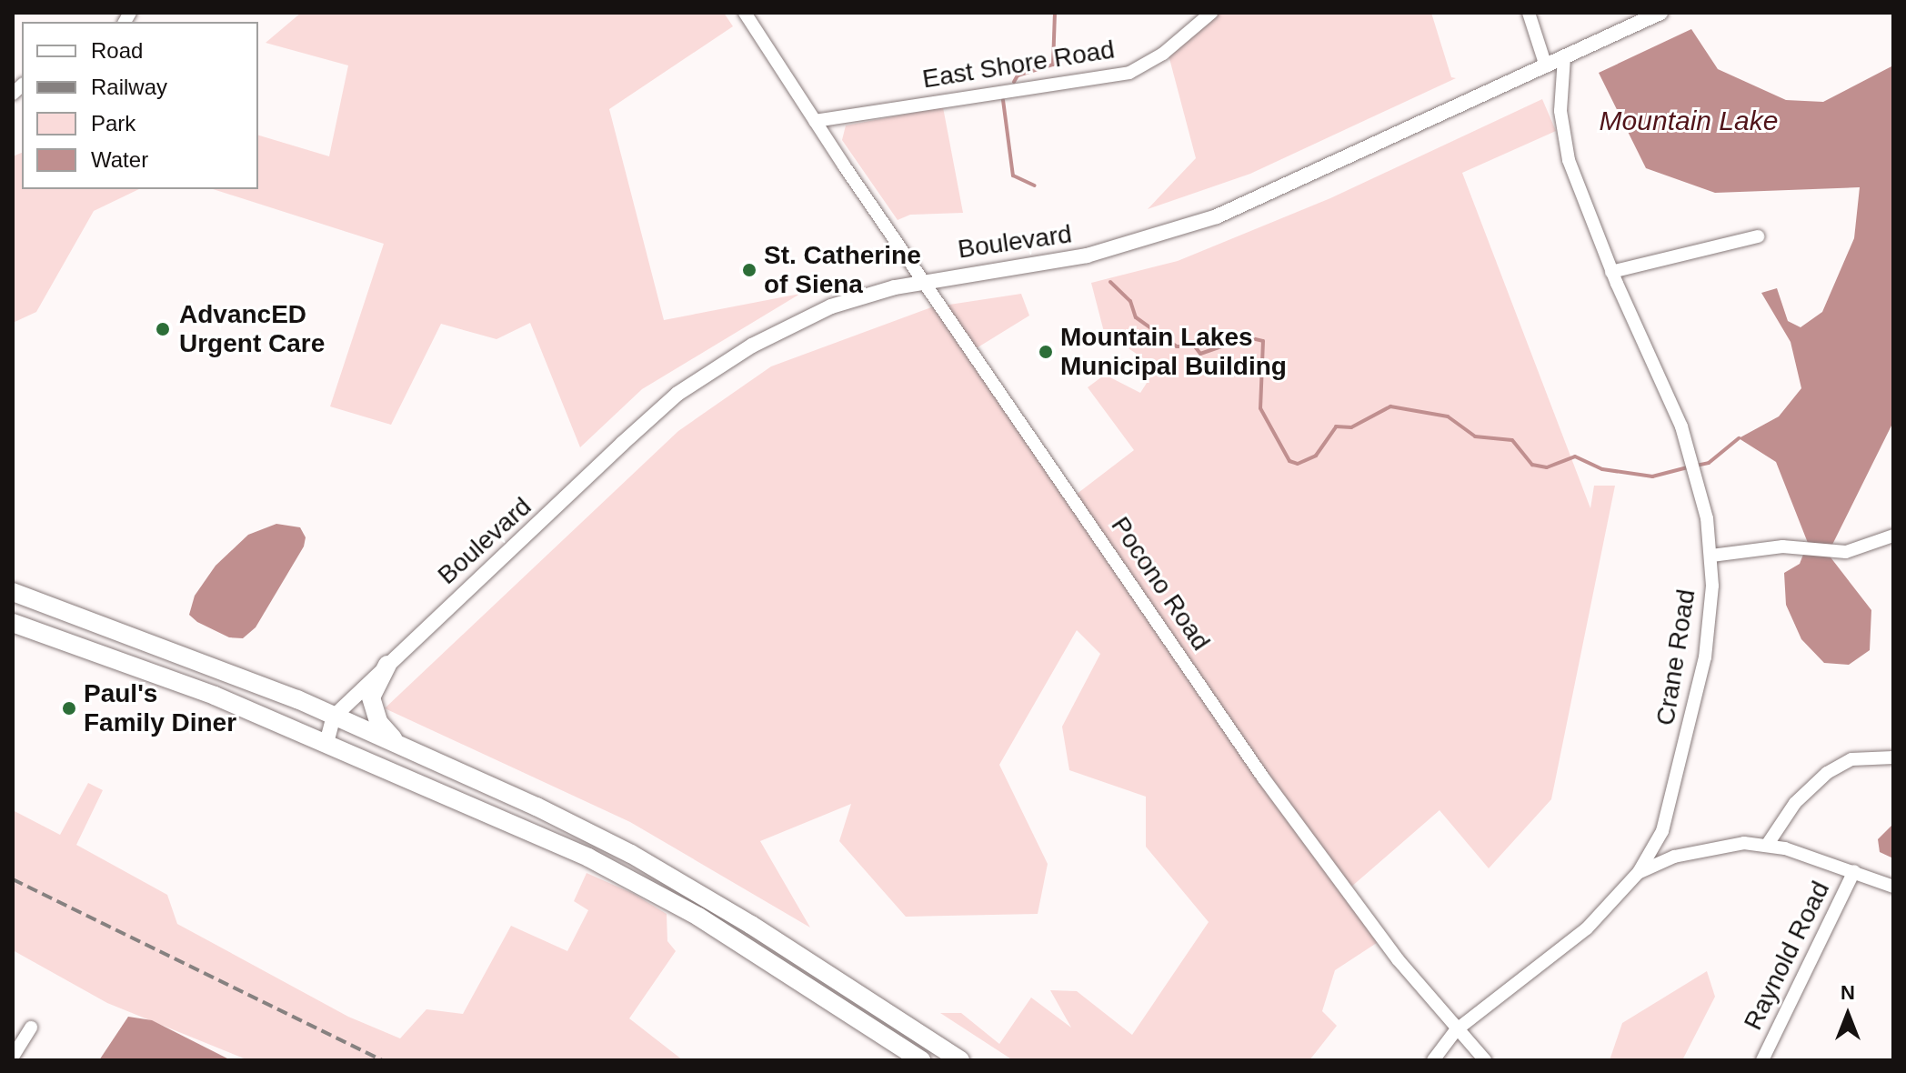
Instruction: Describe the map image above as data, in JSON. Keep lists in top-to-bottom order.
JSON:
{
  "streets": {
    "main road": ["Boulevard"],
    "street": [
      "East Shore Road",
      "Pocono Road",
      "Crane Road",
      "Raynold Road"
    ]
  },
  "crossings": [
    ["East Shore Road", "Pocono Road"],
    ["Boulevard", "Pocono Road"],
    ["Boulevard", "Crane Road"],
    ["Pocono Road", "Crane Road"]
  ],
  "water": ["Mountain Lake"],
  "places": [
    "St. Catherine of Siena",
    "AdvancED Urgent Care",
    "Mountain Lakes Municipal Building",
    "Paul's Family Diner"
  ],
  "legend": [
    "Road",
    "Railway",
    "Park",
    "Water"
  ],
  "north": "top"
}
